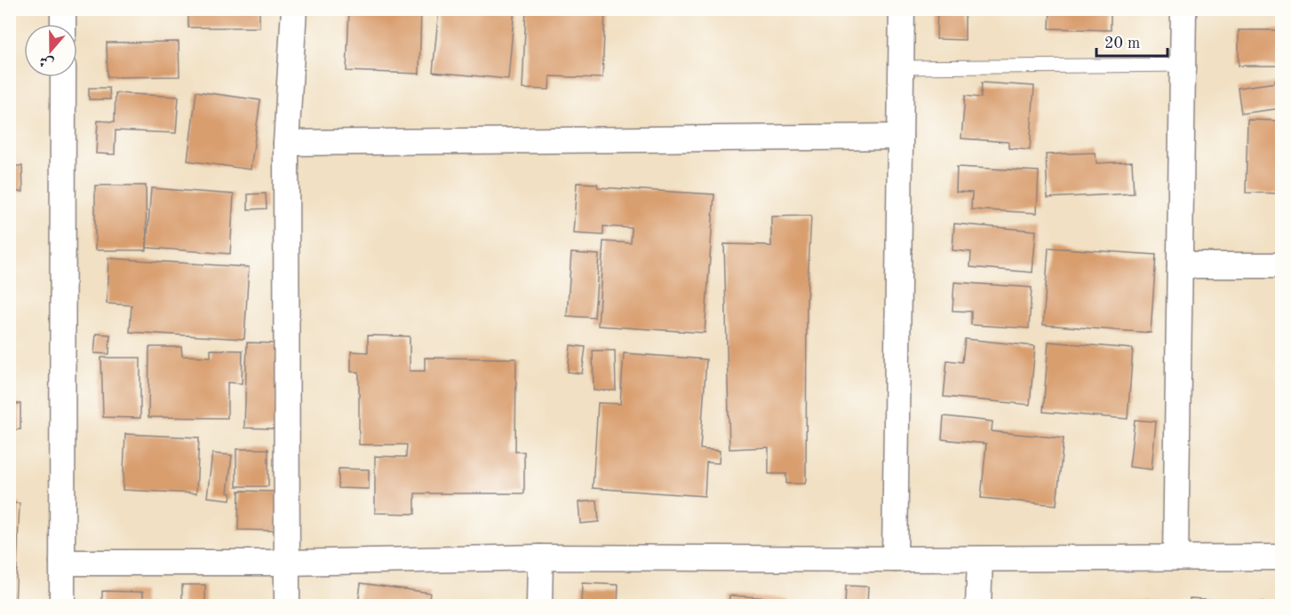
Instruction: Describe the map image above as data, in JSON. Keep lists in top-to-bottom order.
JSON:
{
  "scale_bar": "20 m",
  "north": "bottom"
}
